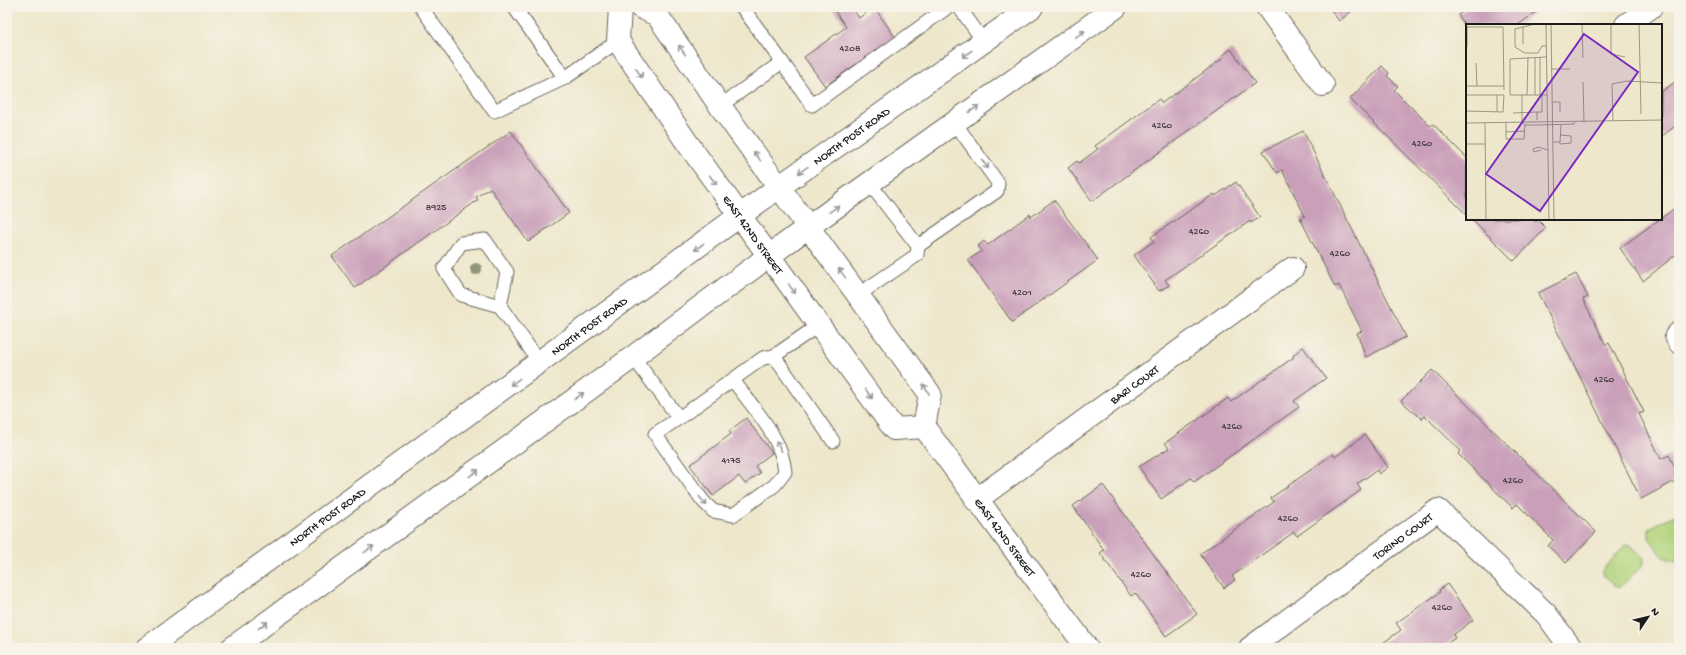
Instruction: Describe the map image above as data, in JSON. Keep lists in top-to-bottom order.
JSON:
{
  "streets": {
    "street": [
      "NORTH POST ROAD",
      "EAST 42ND STREET",
      "BARI COURT",
      "TORINO COURT"
    ]
  },
  "crossings": [
    ["NORTH POST ROAD", "EAST 42ND STREET"],
    ["EAST 42ND STREET", "BARI COURT"]
  ],
  "house_numbers": [
    "4208",
    "4260",
    "4260",
    "8925",
    "4260",
    "4260",
    "4201",
    "4260",
    "4260",
    "4175",
    "4260",
    "4260",
    "4260",
    "4260"
  ],
  "north": "top right"
}
